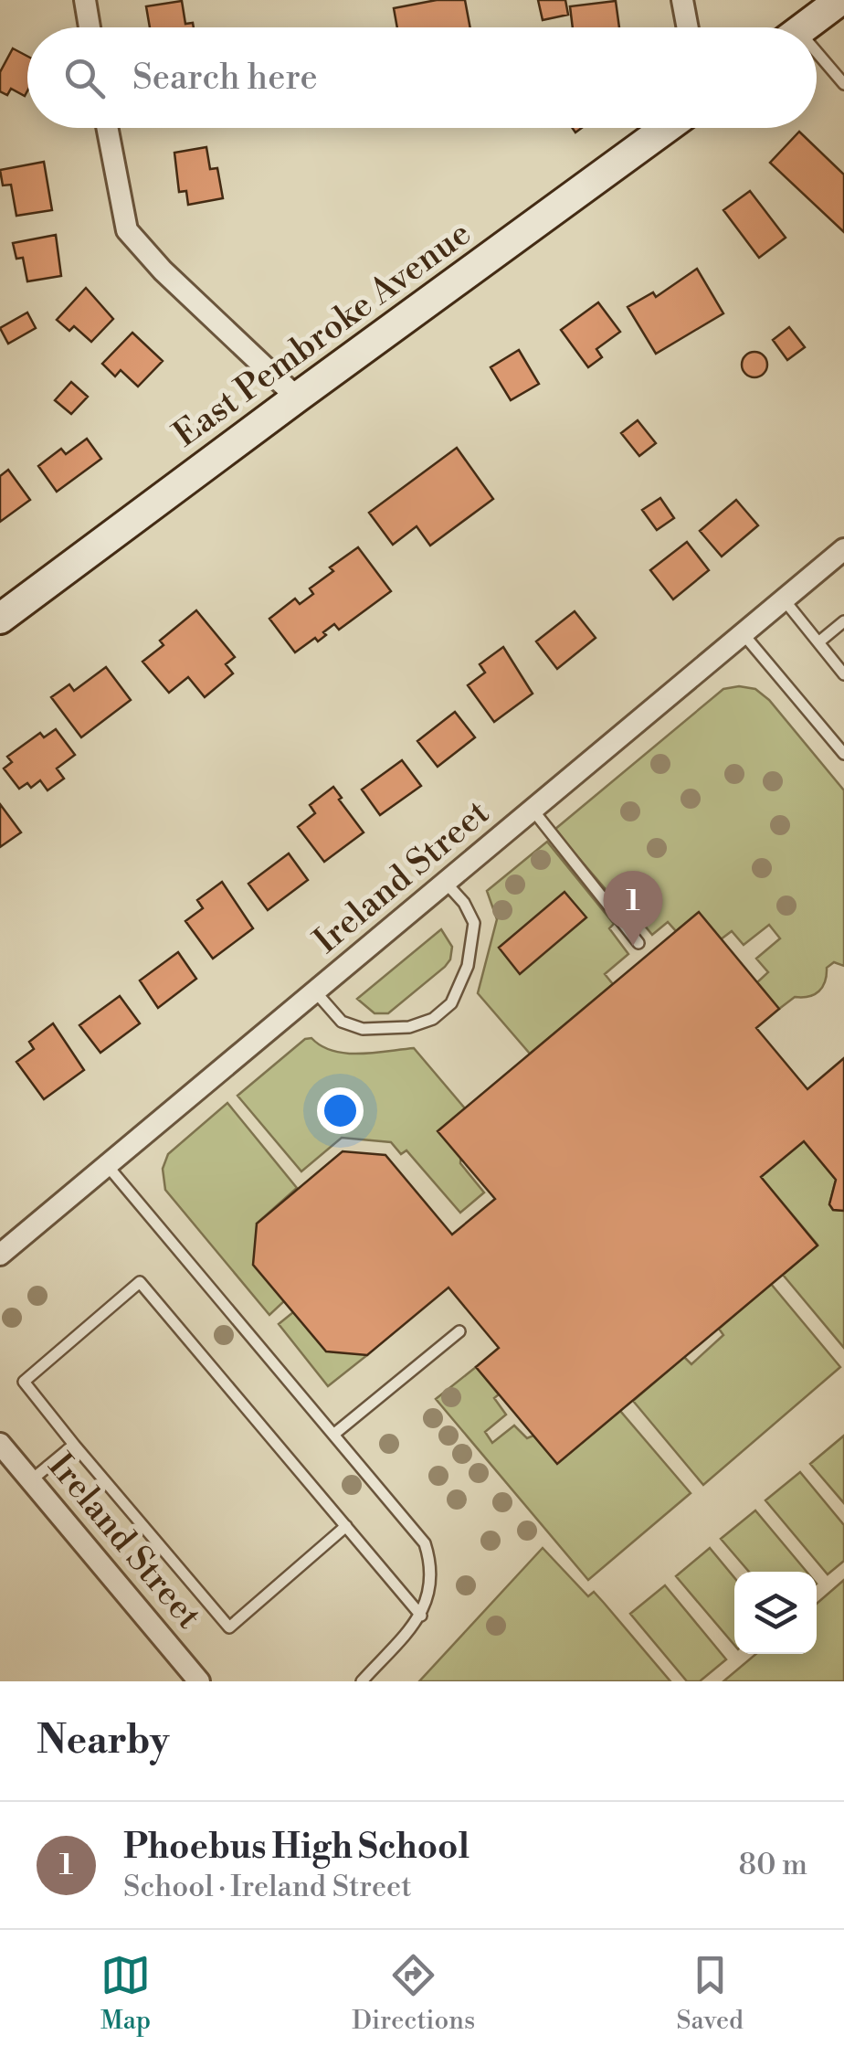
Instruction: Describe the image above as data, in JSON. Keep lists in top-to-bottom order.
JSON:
{
  "streets": {
    "main road": ["East Pembroke Avenue"],
    "street": ["Ireland Street"]
  },
  "page": {
    "search": "Search here",
    "pins": "1",
    "heading": "Nearby",
    "list": [
      {
        "mark": "1",
        "name": "Phoebus High School",
        "note": "School · Ireland Street",
        "value": "80 m"
      }
    ],
    "nav": ["Map", "Directions", "Saved"]
  }
}
